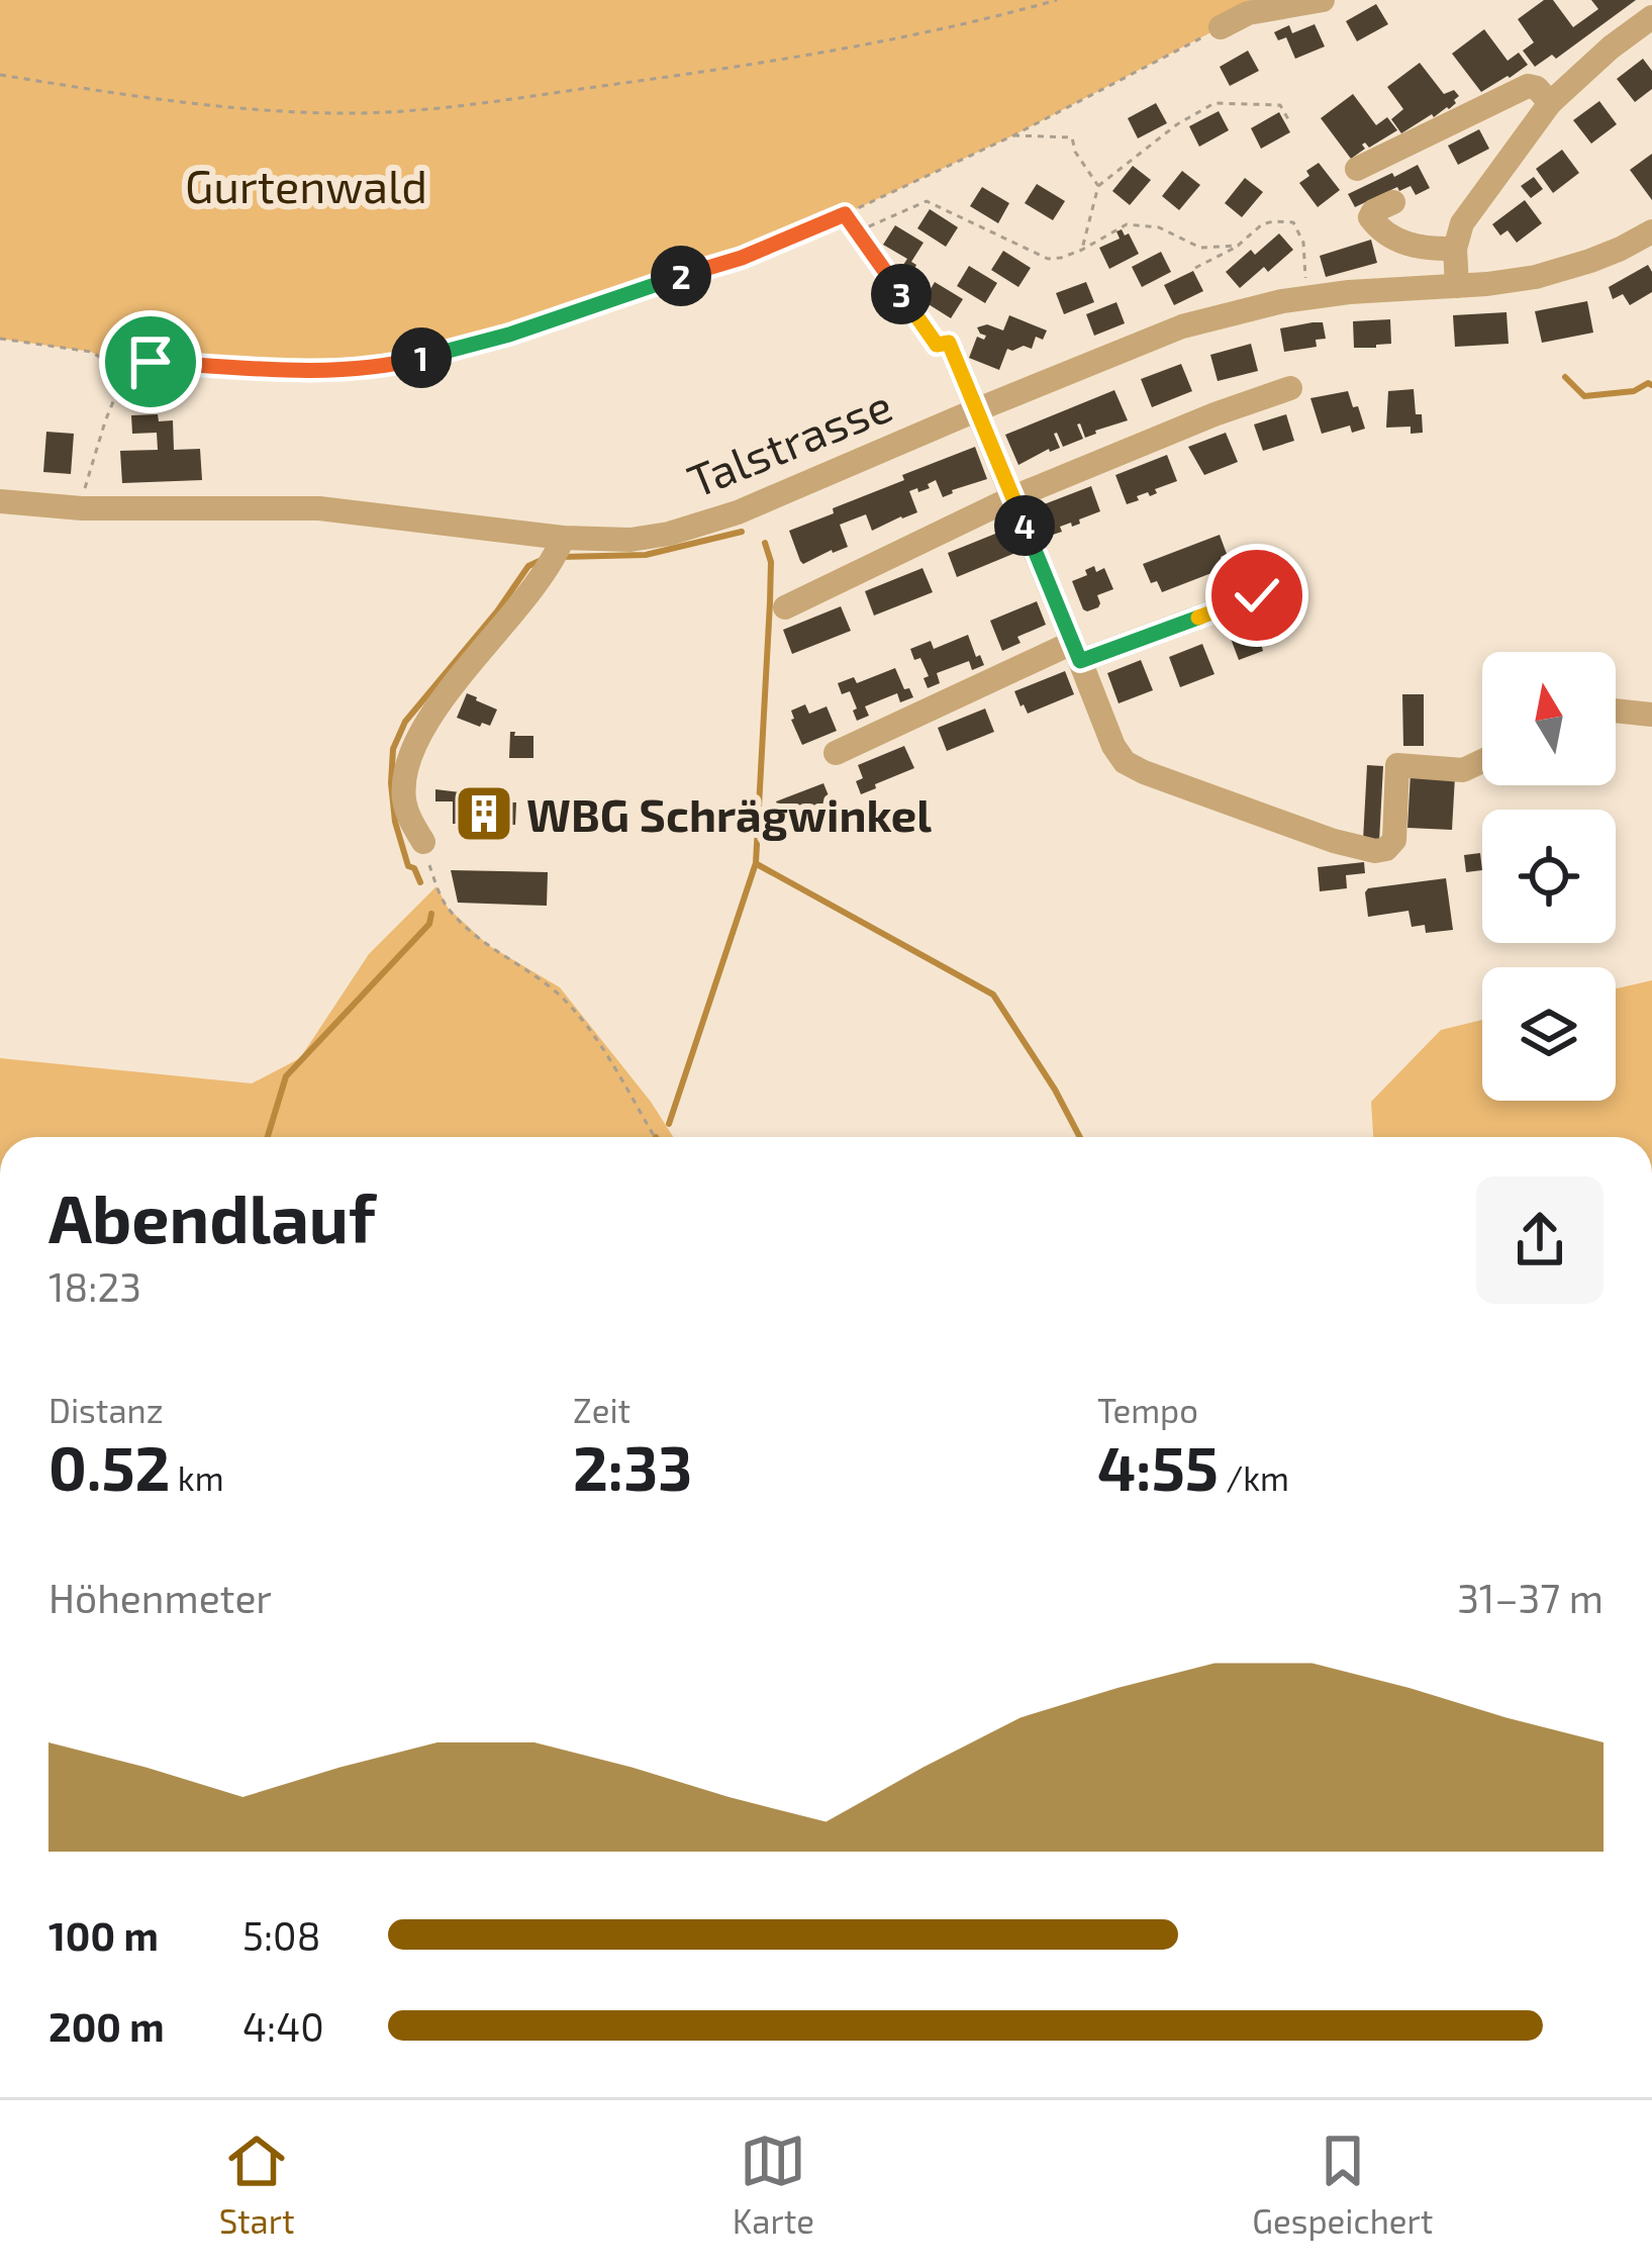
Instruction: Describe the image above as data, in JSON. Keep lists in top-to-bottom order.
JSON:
{
  "streets": {
    "street": ["Talstrasse"]
  },
  "parks": ["Gurtenwald"],
  "places": {
    "building": ["WBG Schrägwinkel"]
  },
  "north": "top",
  "page": {
    "pins": [
      "2",
      "3",
      "1",
      "4"
    ],
    "heading": ["Abendlauf", "18:23"],
    "stats": [
      ["Distanz", "0.52 km"],
      ["Zeit", "2:33"],
      ["Tempo", "4:55 /km"]
    ],
    "chart": ["Höhenmeter", "31–37 m"],
    "list": [
      {
        "name": "100 m",
        "note": "5:08"
      },
      {
        "name": "200 m",
        "note": "4:40"
      }
    ],
    "tabs": ["Start", "Karte", "Gespeichert"]
  }
}
